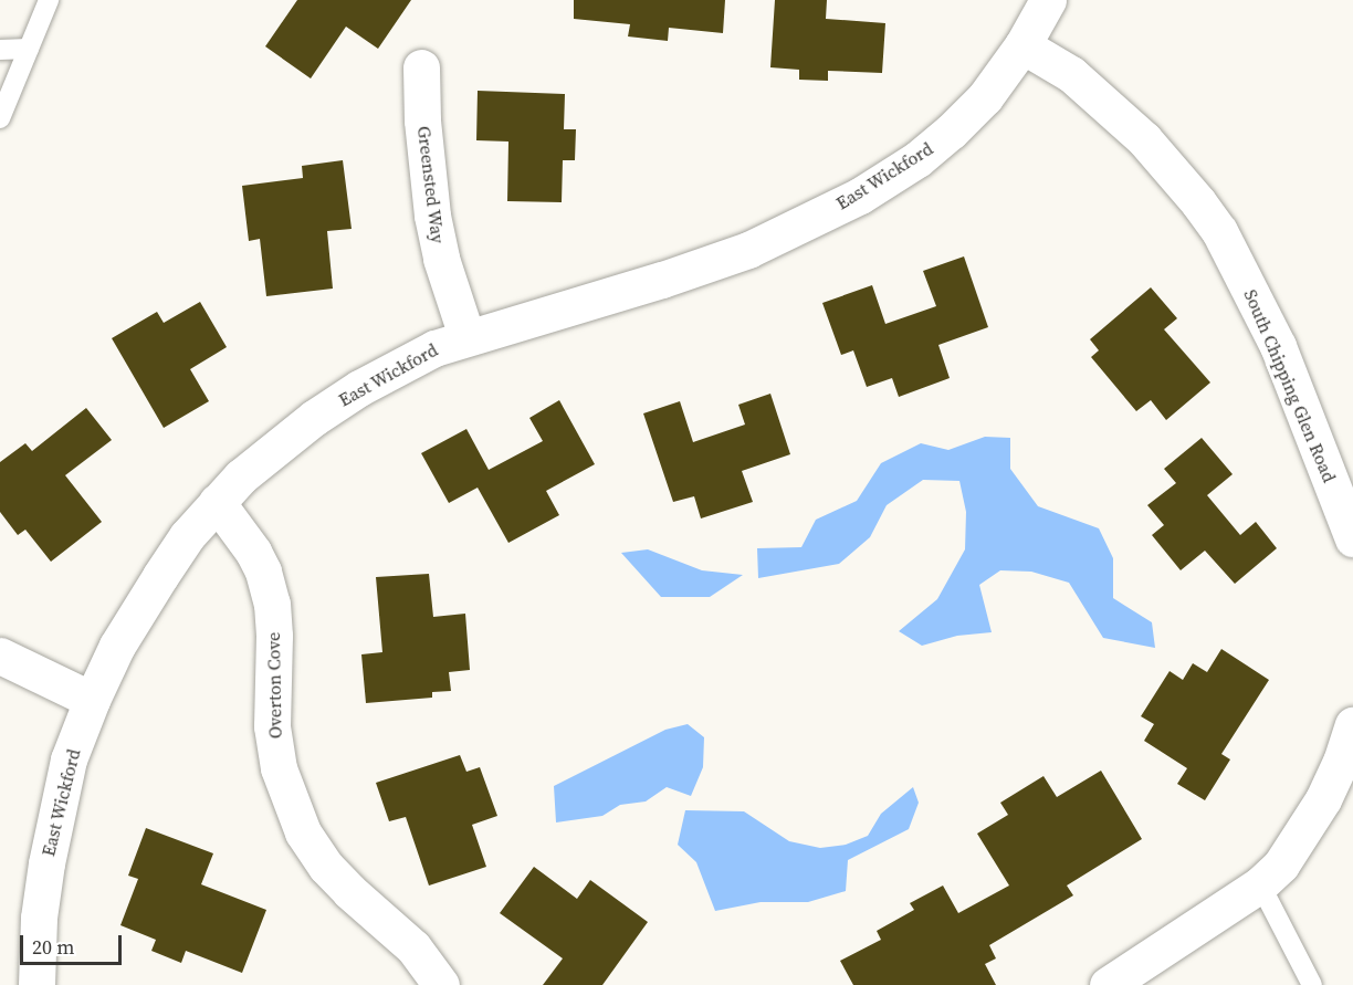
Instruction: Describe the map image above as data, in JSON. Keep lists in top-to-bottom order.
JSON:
{
  "streets": {
    "street": [
      "East Wickford",
      "Greensted Way",
      "South Chipping Glen Road",
      "Overton Cove"
    ]
  },
  "crossings": [
    ["East Wickford", "Greensted Way"],
    ["East Wickford", "South Chipping Glen Road"],
    ["East Wickford", "Overton Cove"]
  ],
  "scale_bar": "20 m"
}
